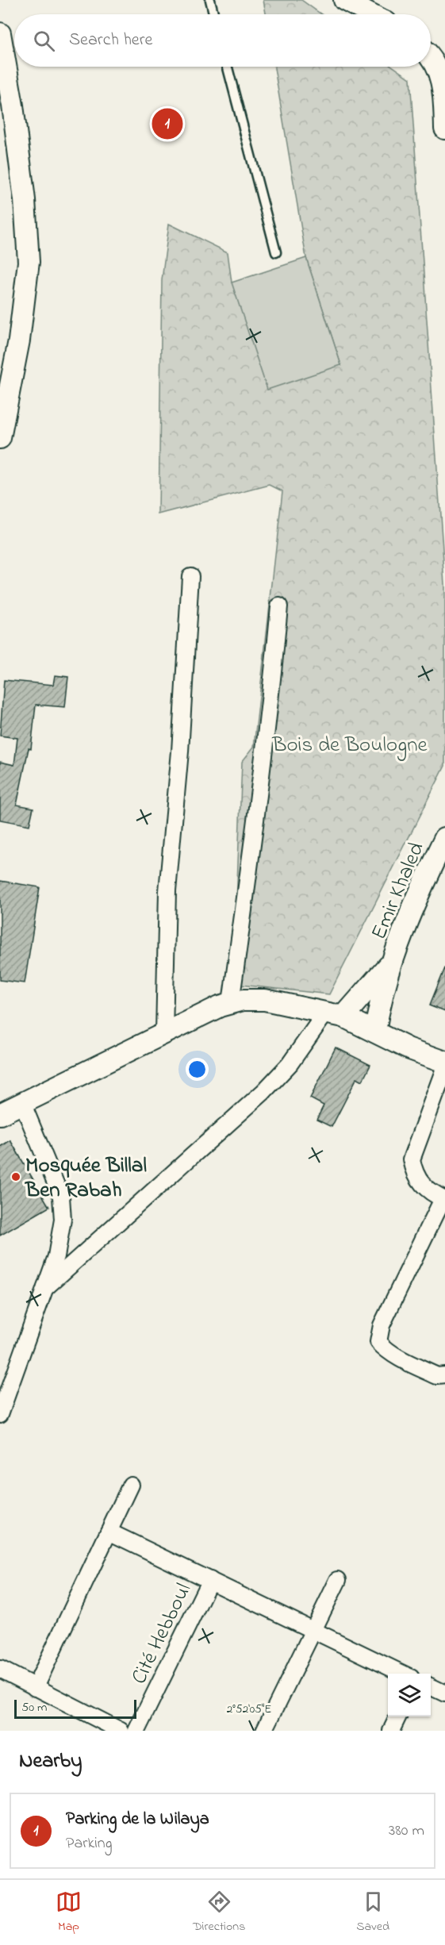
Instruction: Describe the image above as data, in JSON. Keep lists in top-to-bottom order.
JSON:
{
  "streets": {
    "street": ["Emir Khaled", "Cité Hebboul"]
  },
  "parks": ["Bois de Boulogne"],
  "places": ["Mosquée Billal Ben Rabah"],
  "scale_bar": "50 m",
  "page": {
    "search": "Search here",
    "pins": "1",
    "scale": "50 m",
    "heading": "Nearby",
    "list": [
      {
        "mark": "1",
        "name": "Parking de la Wilaya",
        "note": "Parking",
        "value": "380 m"
      }
    ],
    "nav": ["Map", "Directions", "Saved"]
  },
  "coordinates": ["2°52'05\"E"]
}
